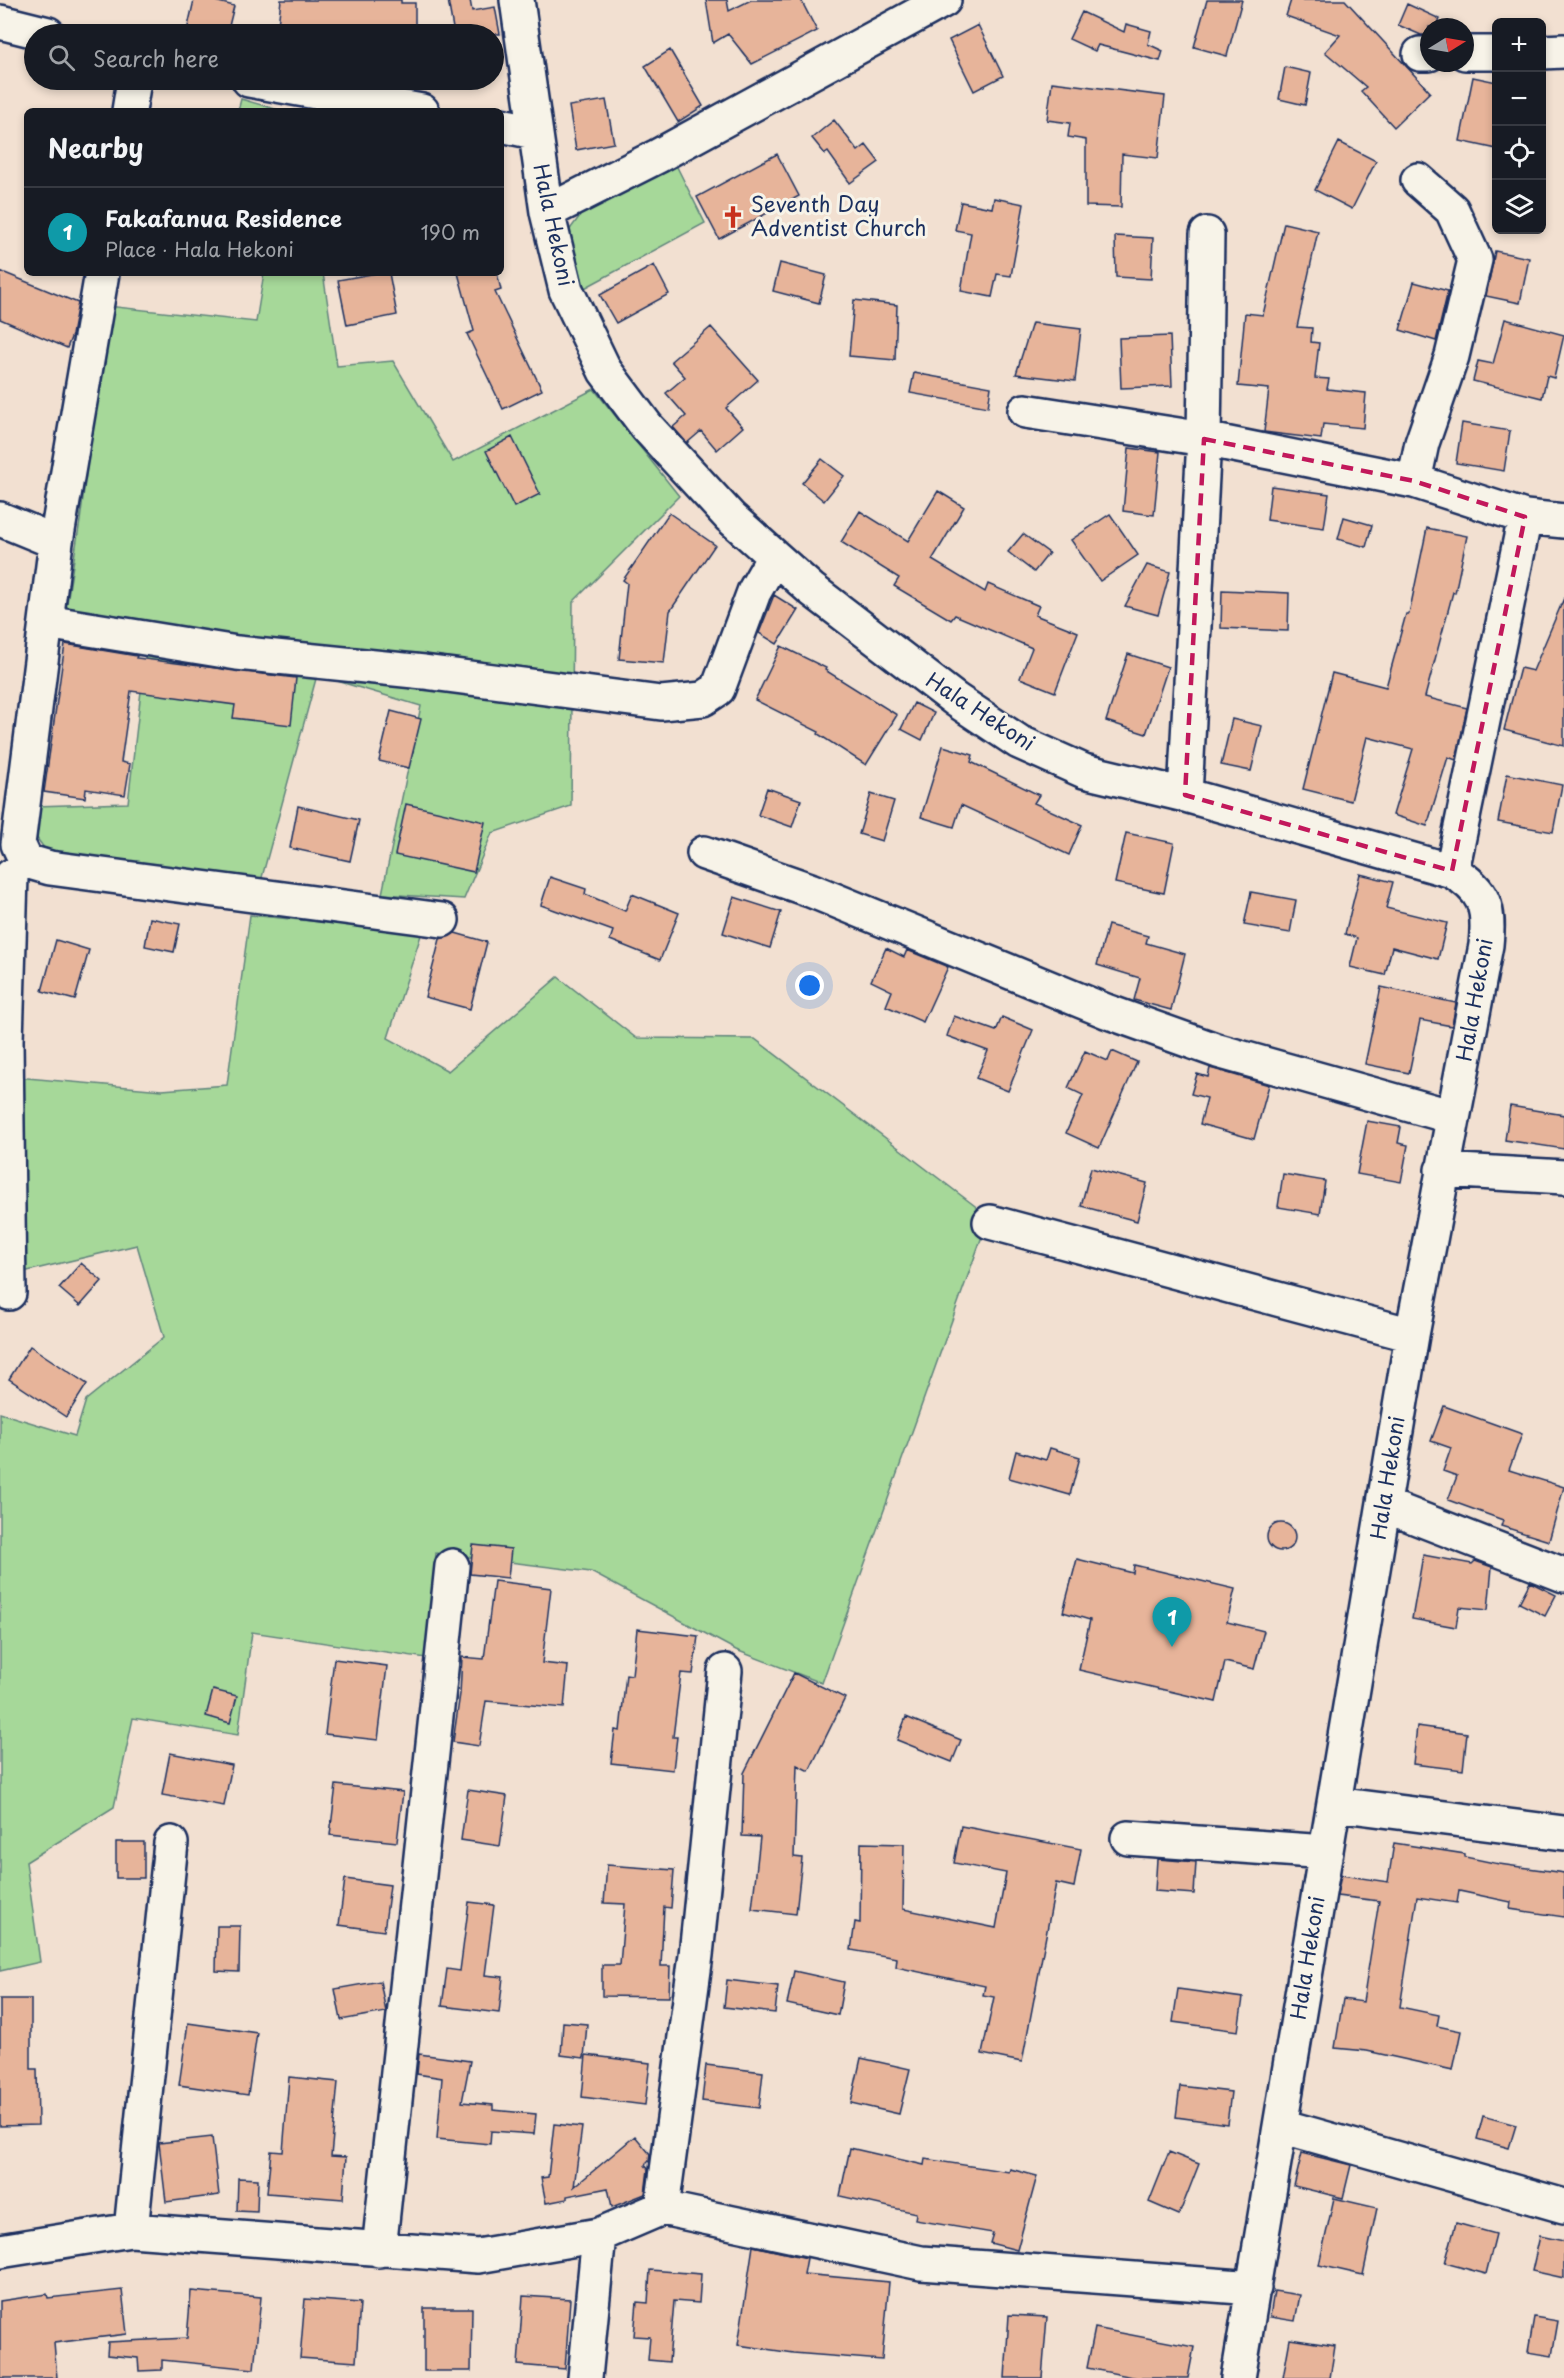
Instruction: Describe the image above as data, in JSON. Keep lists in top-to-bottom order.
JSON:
{
  "streets": {
    "street": ["Hala Hekoni"]
  },
  "places": {
    "church": ["Seventh Day Adventist Church"]
  },
  "north": "right",
  "page": {
    "map_buttons": ["+", "−"],
    "search": "Search here",
    "heading": "Nearby",
    "list": [
      {
        "mark": "1",
        "name": "Fakafanua Residence",
        "note": "Place · Hala Hekoni",
        "value": "190 m"
      }
    ],
    "pins": "1"
  }
}
